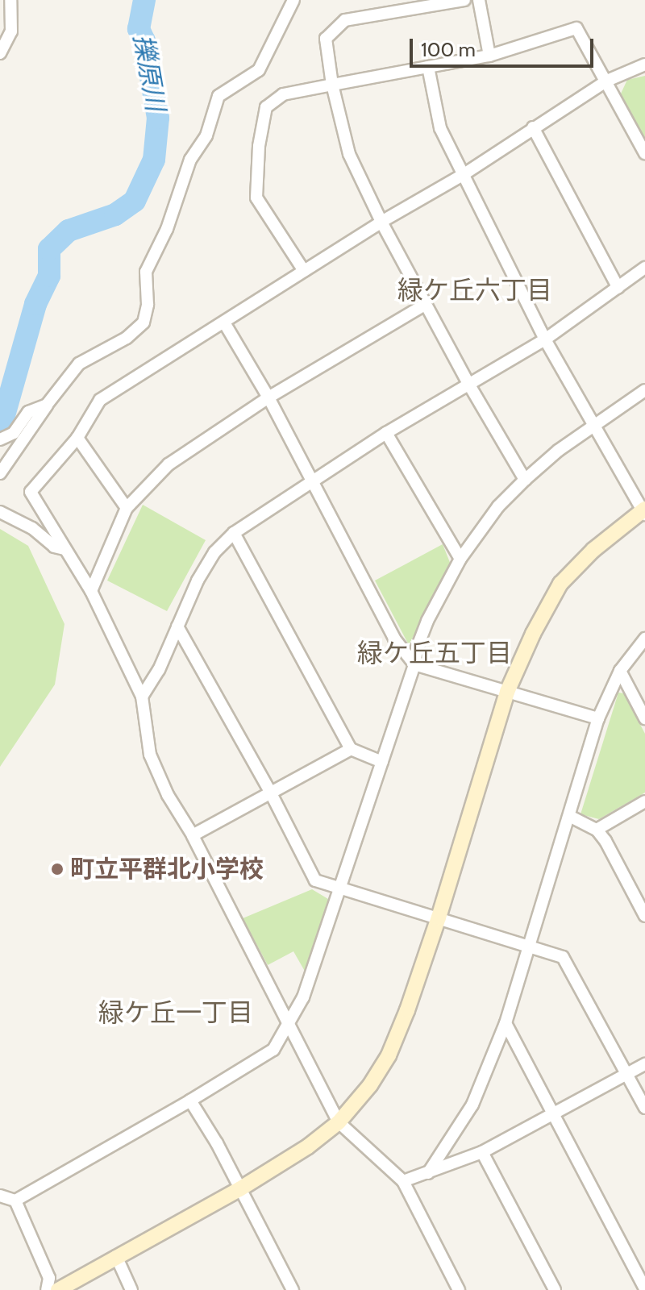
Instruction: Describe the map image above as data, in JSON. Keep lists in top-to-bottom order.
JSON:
{
  "districts": ["緑ケ丘六丁目", "緑ケ丘五丁目", "緑ケ丘一丁目"],
  "water": ["擽原川"],
  "places": ["町立平群北小学校"],
  "scale_bar": "100 m"
}
